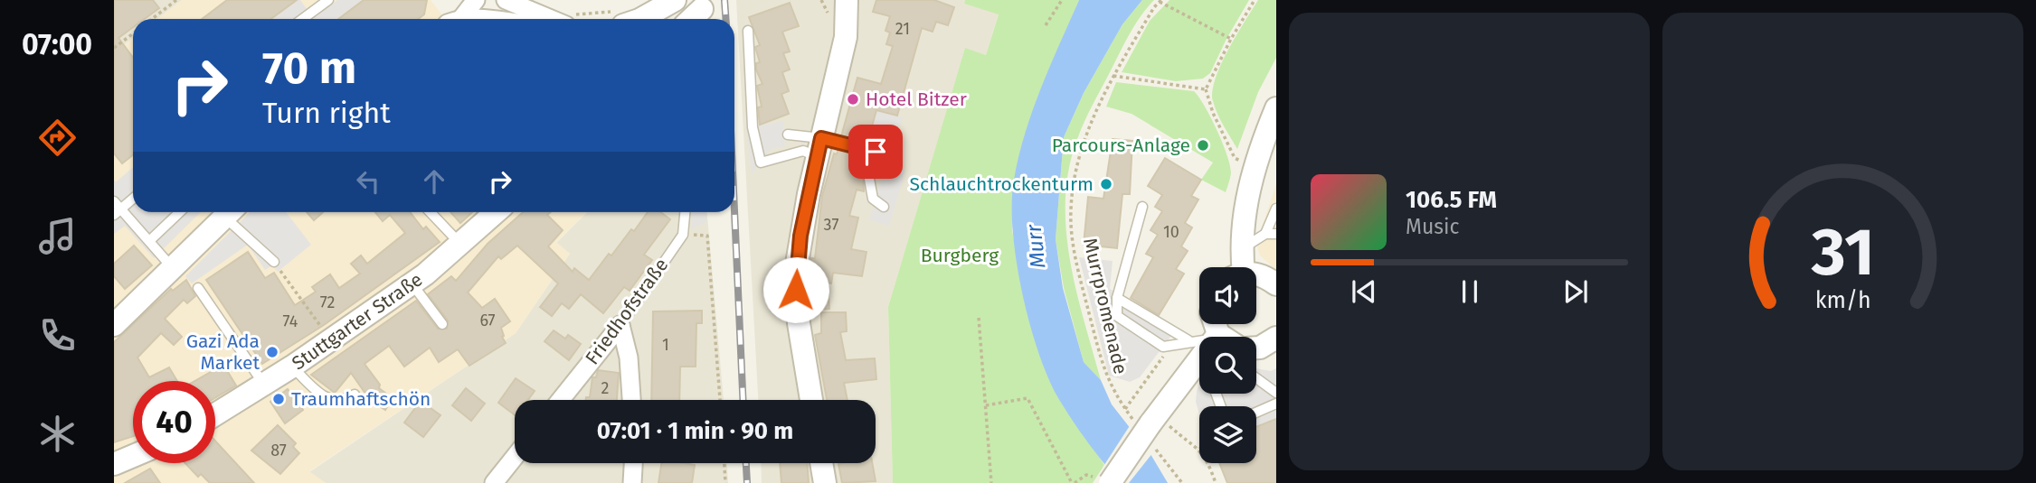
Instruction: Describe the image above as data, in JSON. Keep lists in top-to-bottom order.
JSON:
{
  "streets": {
    "street": ["Friedhofstraße", "Stuttgarter Straße"],
    "path": ["Murrpromenade"]
  },
  "water": ["Murr"],
  "parks": ["Burgberg"],
  "places": [
    "Hotel Bitzer",
    "Parcours-Anlage",
    "Schlauchtrockenturm",
    "Gazi Ada Market",
    "Traumhaftschön"
  ],
  "house_numbers": [
    "21",
    "37",
    "10",
    "72",
    "67",
    "74",
    "1",
    "2",
    "87"
  ],
  "page": {
    "tabs": "07:00",
    "turn": ["70 m", "Turn right"],
    "song": ["106.5 FM", "Music"],
    "limit": "40",
    "trip": "07:01 · 1 min · 90 m",
    "gauge": ["31", "km/h"]
  }
}
